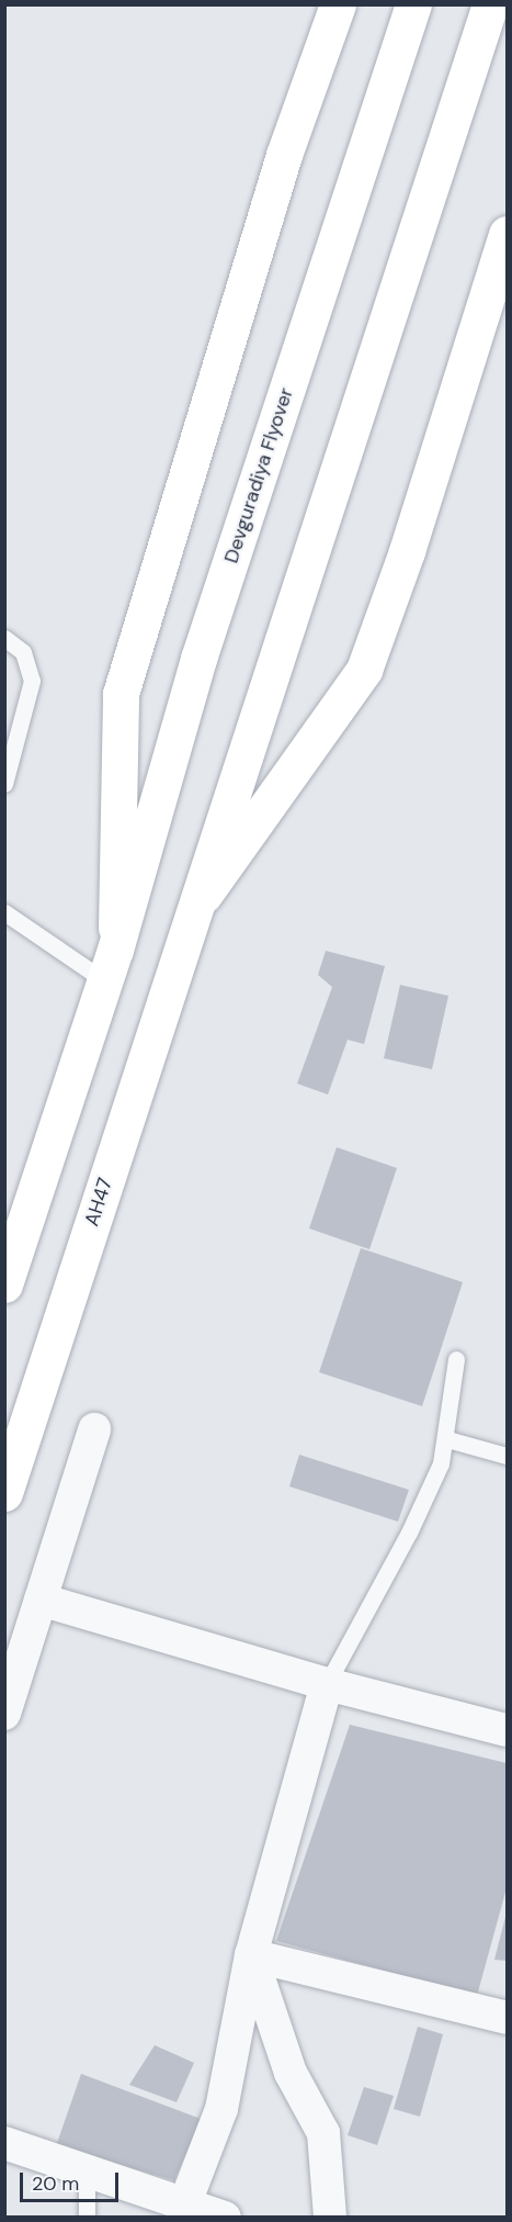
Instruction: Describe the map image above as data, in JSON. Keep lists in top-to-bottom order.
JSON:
{
  "streets": {
    "main road": ["Devguradiya Flyover", "AH47"]
  },
  "scale_bar": "20 m"
}
